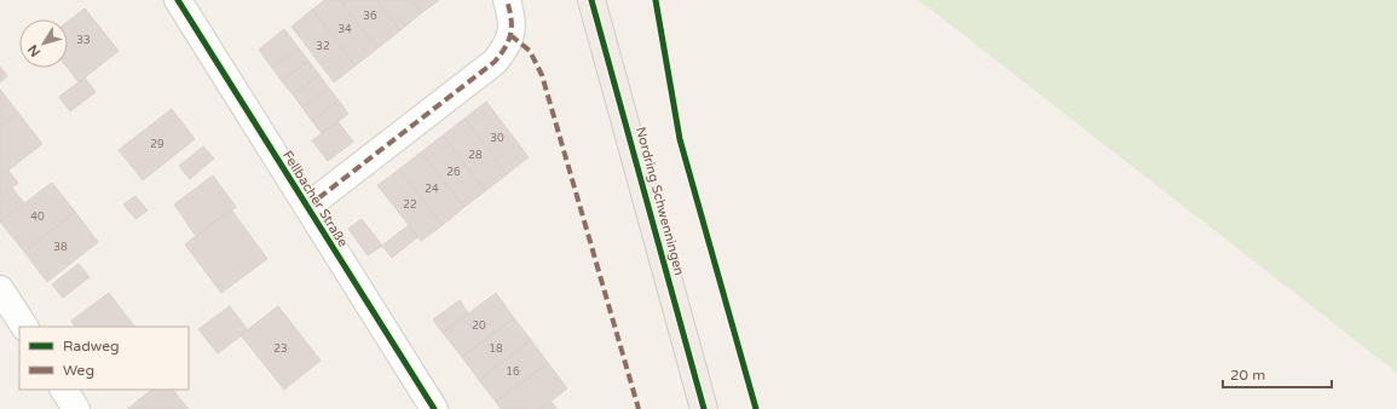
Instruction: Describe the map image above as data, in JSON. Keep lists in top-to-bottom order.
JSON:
{
  "streets": {
    "main road": ["Nordring Schwenningen"],
    "street": ["Fellbacher Straße"]
  },
  "house_numbers": [
    "36",
    "34",
    "33",
    "32",
    "30",
    "29",
    "28",
    "26",
    "24",
    "22",
    "40",
    "38",
    "20",
    "23",
    "18",
    "16"
  ],
  "legend": ["Radweg", "Weg"],
  "scale_bar": "20 m",
  "north": "bottom left"
}
